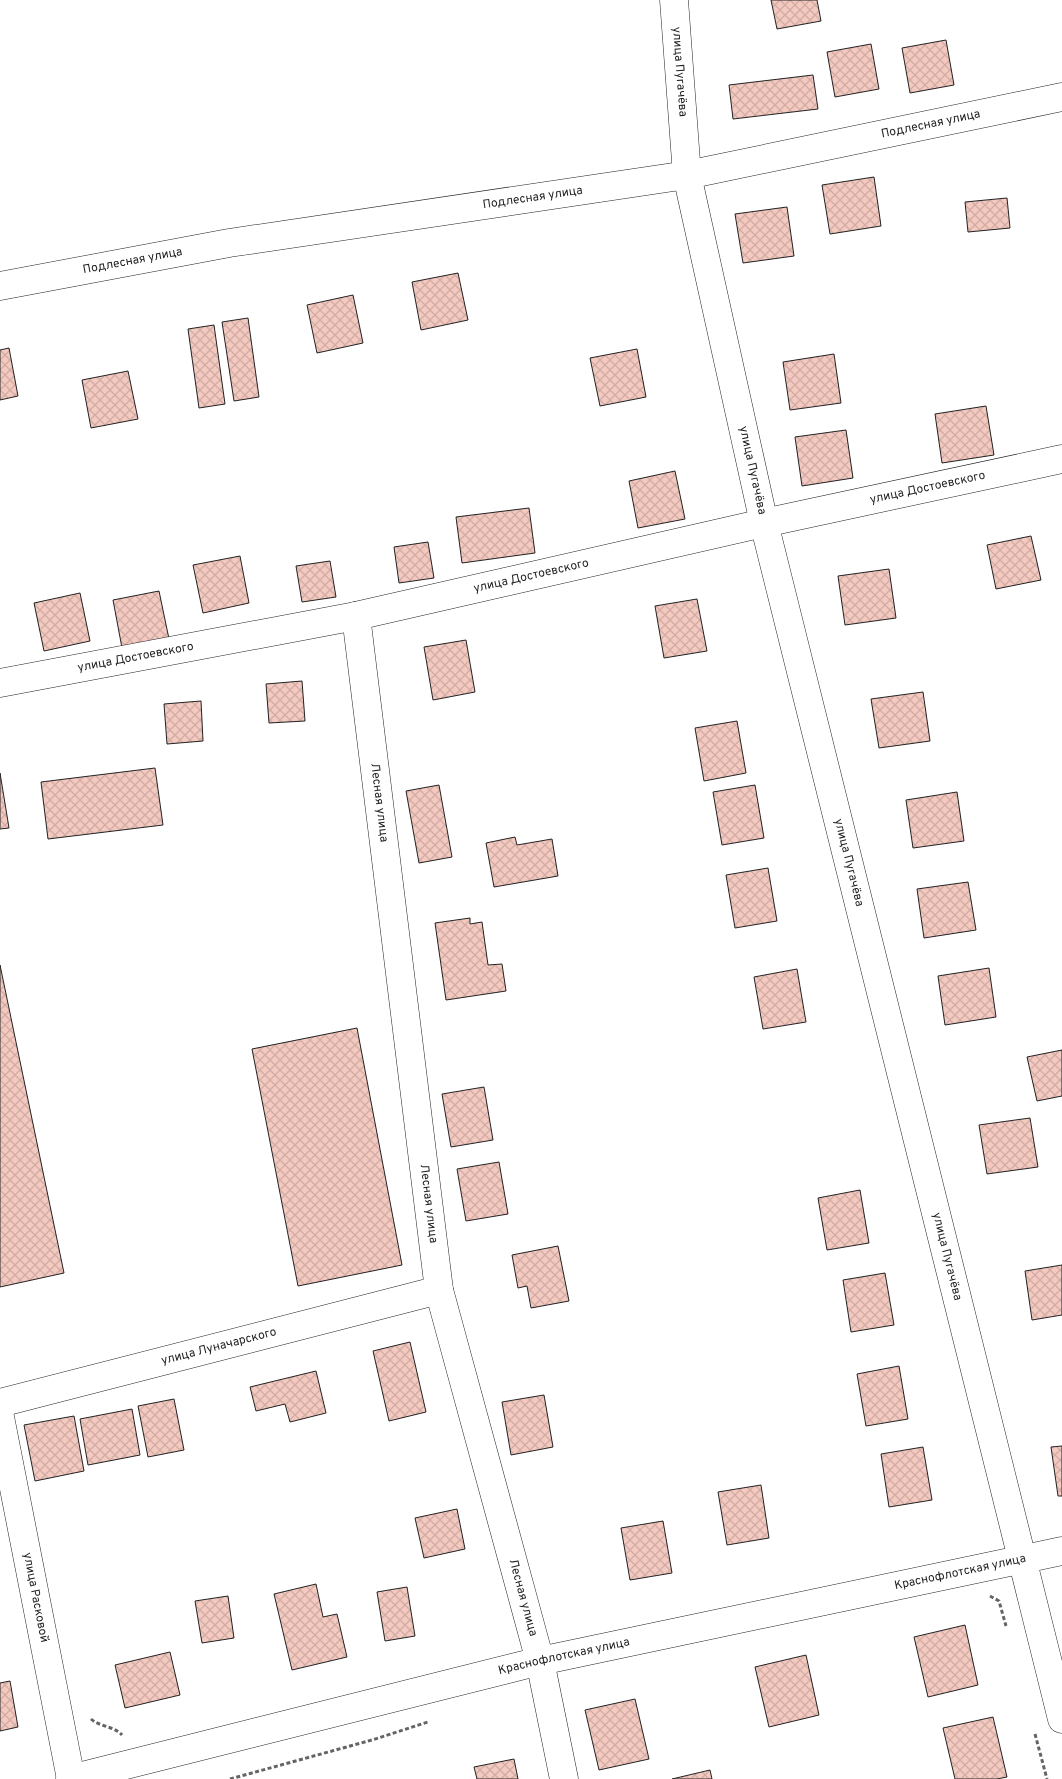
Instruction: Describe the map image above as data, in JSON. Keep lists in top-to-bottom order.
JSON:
{
  "streets": {
    "street": [
      "улица Пугачёва",
      "Подлесная улица",
      "улица Достоевского",
      "Лесная улица",
      "улица Луначарского",
      "Краснофлотская улица",
      "улица Расковой"
    ]
  },
  "crossings": [
    ["улица Пугачёва", "Подлесная улица"],
    ["улица Пугачёва", "улица Достоевского"],
    ["улица Пугачёва", "Краснофлотская улица"],
    ["улица Достоевского", "Лесная улица"],
    ["Лесная улица", "улица Луначарского"],
    ["Лесная улица", "Краснофлотская улица"],
    ["Краснофлотская улица", "улица Расковой"]
  ]
}
